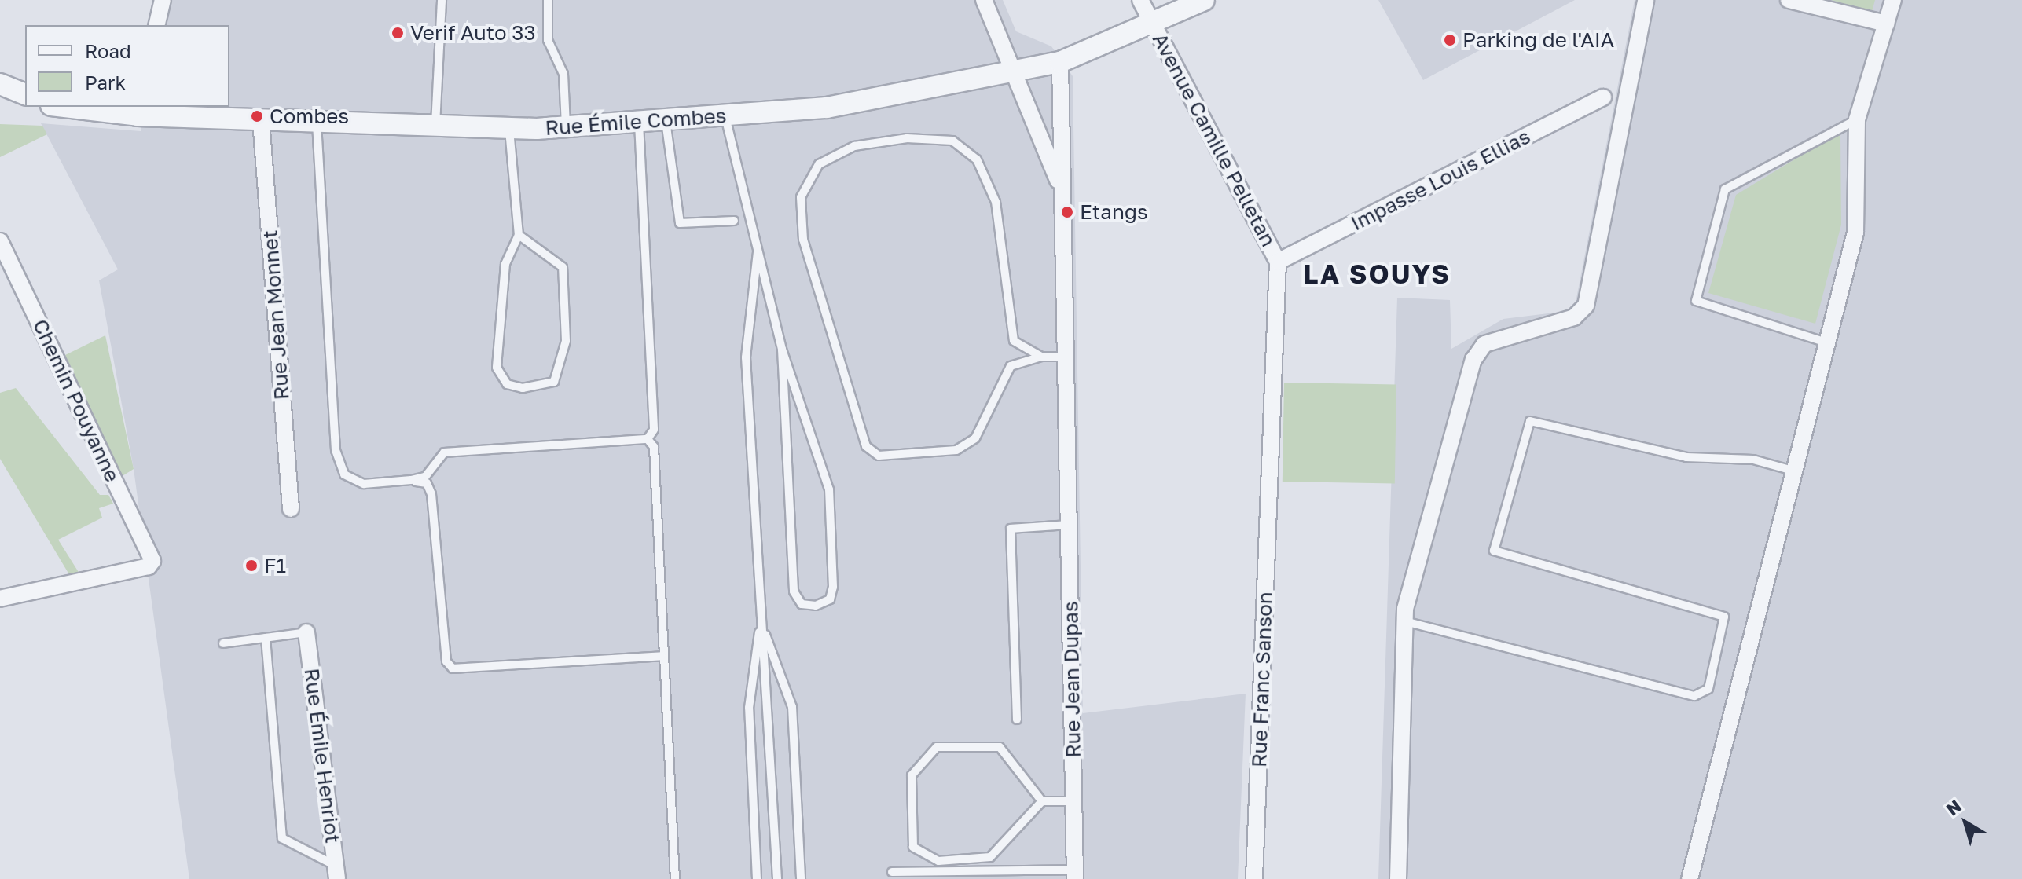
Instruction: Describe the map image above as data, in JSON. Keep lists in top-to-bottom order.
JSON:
{
  "streets": {
    "street": [
      "Rue Émile Combes",
      "Avenue Camille Pelletan",
      "Impasse Louis Ellias",
      "Rue Jean Monnet",
      "Chemin Pouyanne",
      "Rue Jean Dupas",
      "Rue Franc Sanson",
      "Rue Émile Henriot"
    ]
  },
  "crossings": [
    ["Rue Émile Combes", "Avenue Camille Pelletan"],
    ["Rue Émile Combes", "Rue Jean Monnet"],
    ["Rue Émile Combes", "Rue Jean Dupas"],
    ["Avenue Camille Pelletan", "Impasse Louis Ellias"],
    ["Avenue Camille Pelletan", "Rue Franc Sanson"]
  ],
  "districts": ["LA SOUYS"],
  "places": [
    "Verif Auto 33",
    "Parking de l'AIA",
    "Combes",
    "Etangs",
    "F1"
  ],
  "legend": ["Road", "Park"],
  "north": "top left"
}
